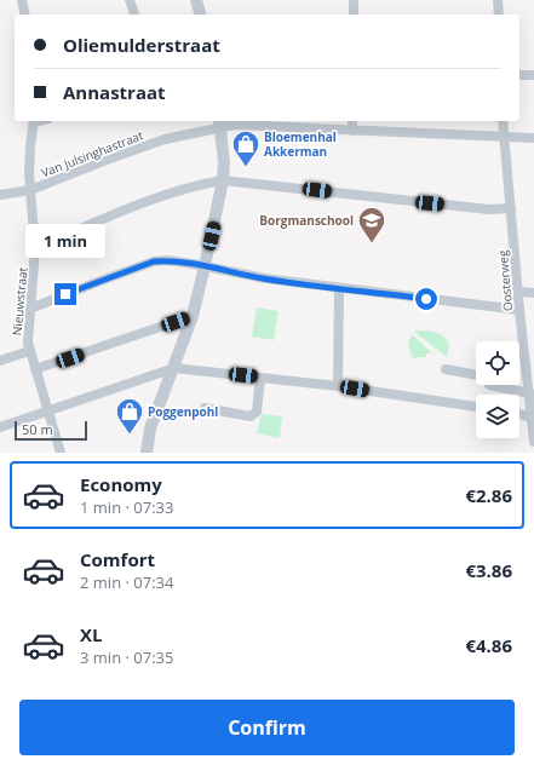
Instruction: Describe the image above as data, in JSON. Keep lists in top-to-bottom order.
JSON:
{
  "streets": {
    "street": ["Van Julsinghastraat", "Oosterweg", "Nieuwstraat"]
  },
  "crossings": [
    ["Van Julsinghastraat", "Oosterweg"],
    ["Van Julsinghastraat", "Nieuwstraat"]
  ],
  "places": {
    "shop": ["Bloemenhal Akkerman", "Poggenpohl"],
    "school or university": ["Borgmanschool"]
  },
  "scale_bar": "50 m",
  "page": {
    "banner": ["Oliemulderstraat", "Annastraat"],
    "bubble": "1 min",
    "scale": "50 m",
    "list": [
      {
        "name": "Economy",
        "note": "1 min · 07:33",
        "value": "€2.86"
      },
      {
        "name": "Comfort",
        "note": "2 min · 07:34",
        "value": "€3.86"
      },
      {
        "name": "XL",
        "note": "3 min · 07:35",
        "value": "€4.86"
      }
    ],
    "buttons": "Confirm"
  }
}
